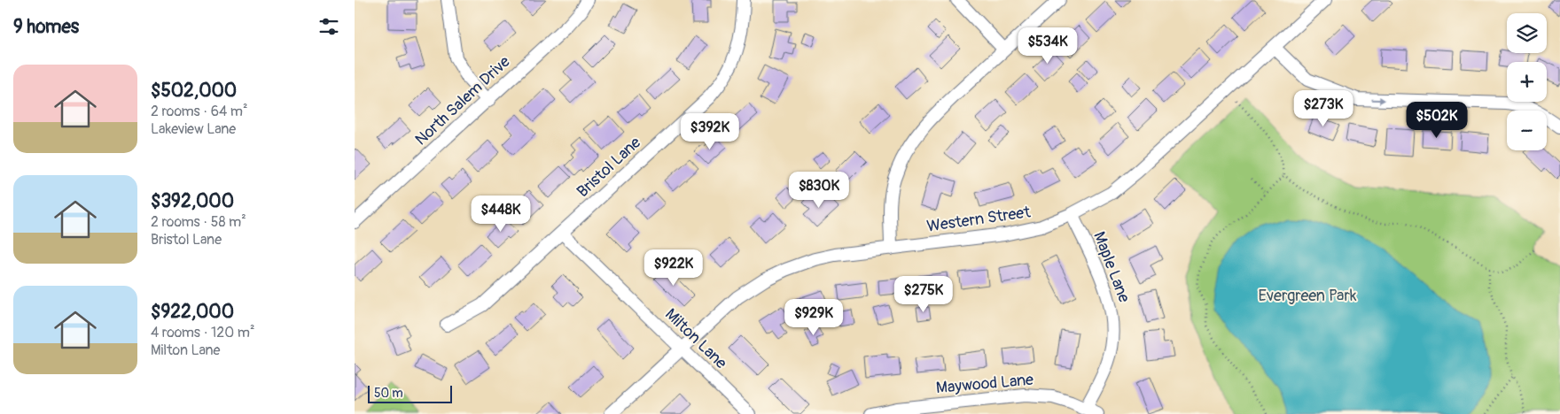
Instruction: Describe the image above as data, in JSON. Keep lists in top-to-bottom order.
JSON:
{
  "streets": {
    "street": [
      "North Salem Drive",
      "Bristol Lane",
      "Western Street",
      "Maple Lane",
      "Milton Lane",
      "Maywood Lane"
    ]
  },
  "crossings": [
    ["Bristol Lane", "Milton Lane"],
    ["Western Street", "Maple Lane"],
    ["Western Street", "Milton Lane"],
    ["Maple Lane", "Maywood Lane"]
  ],
  "parks": ["Evergreen Park"],
  "scale_bar": "50 m",
  "page": {
    "heading": "9 homes",
    "map_buttons": ["+", "−"],
    "price": [
      "$534K",
      "$273K",
      "$502K",
      "$392K",
      "$830K",
      "$448K",
      "$922K",
      "$275K",
      "$929K"
    ],
    "list": [
      {
        "name": "$502,000",
        "note": "2 rooms · 64 m² · Lakeview Lane"
      },
      {
        "name": "$392,000",
        "note": "2 rooms · 58 m² · Bristol Lane"
      },
      {
        "name": "$922,000",
        "note": "4 rooms · 120 m² · Milton Lane"
      }
    ],
    "scale": "50 m"
  }
}
